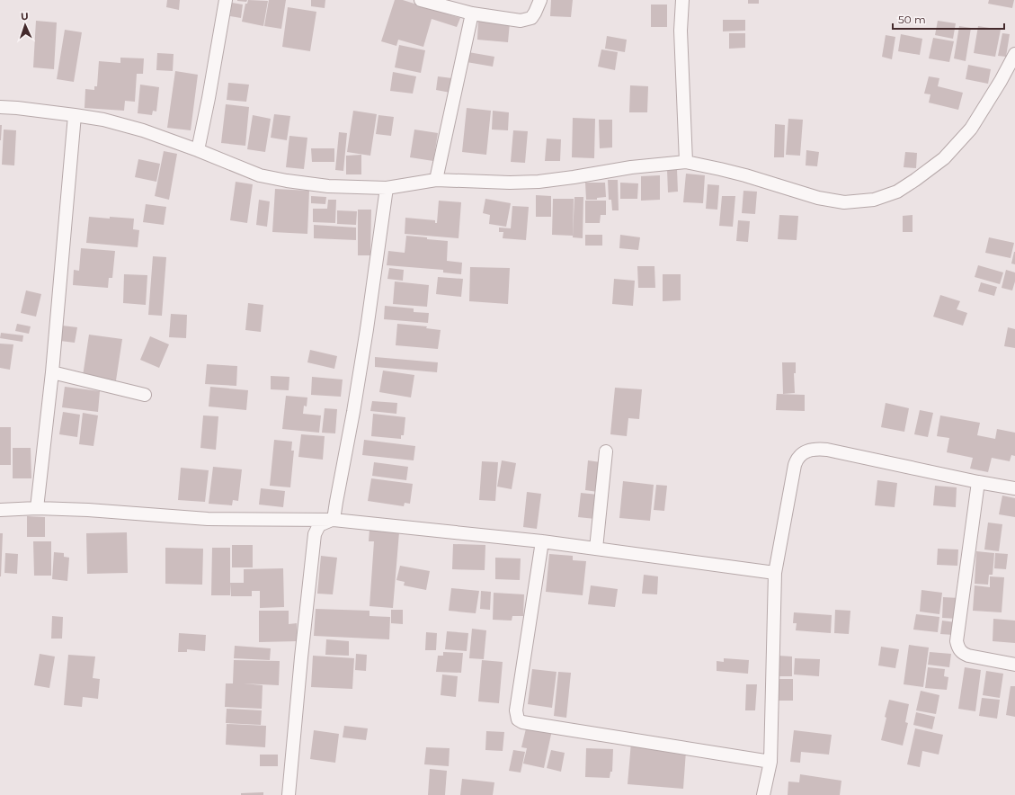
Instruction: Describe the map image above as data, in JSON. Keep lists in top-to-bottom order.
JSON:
{
  "scale_bar": "50 m",
  "north": "top"
}
